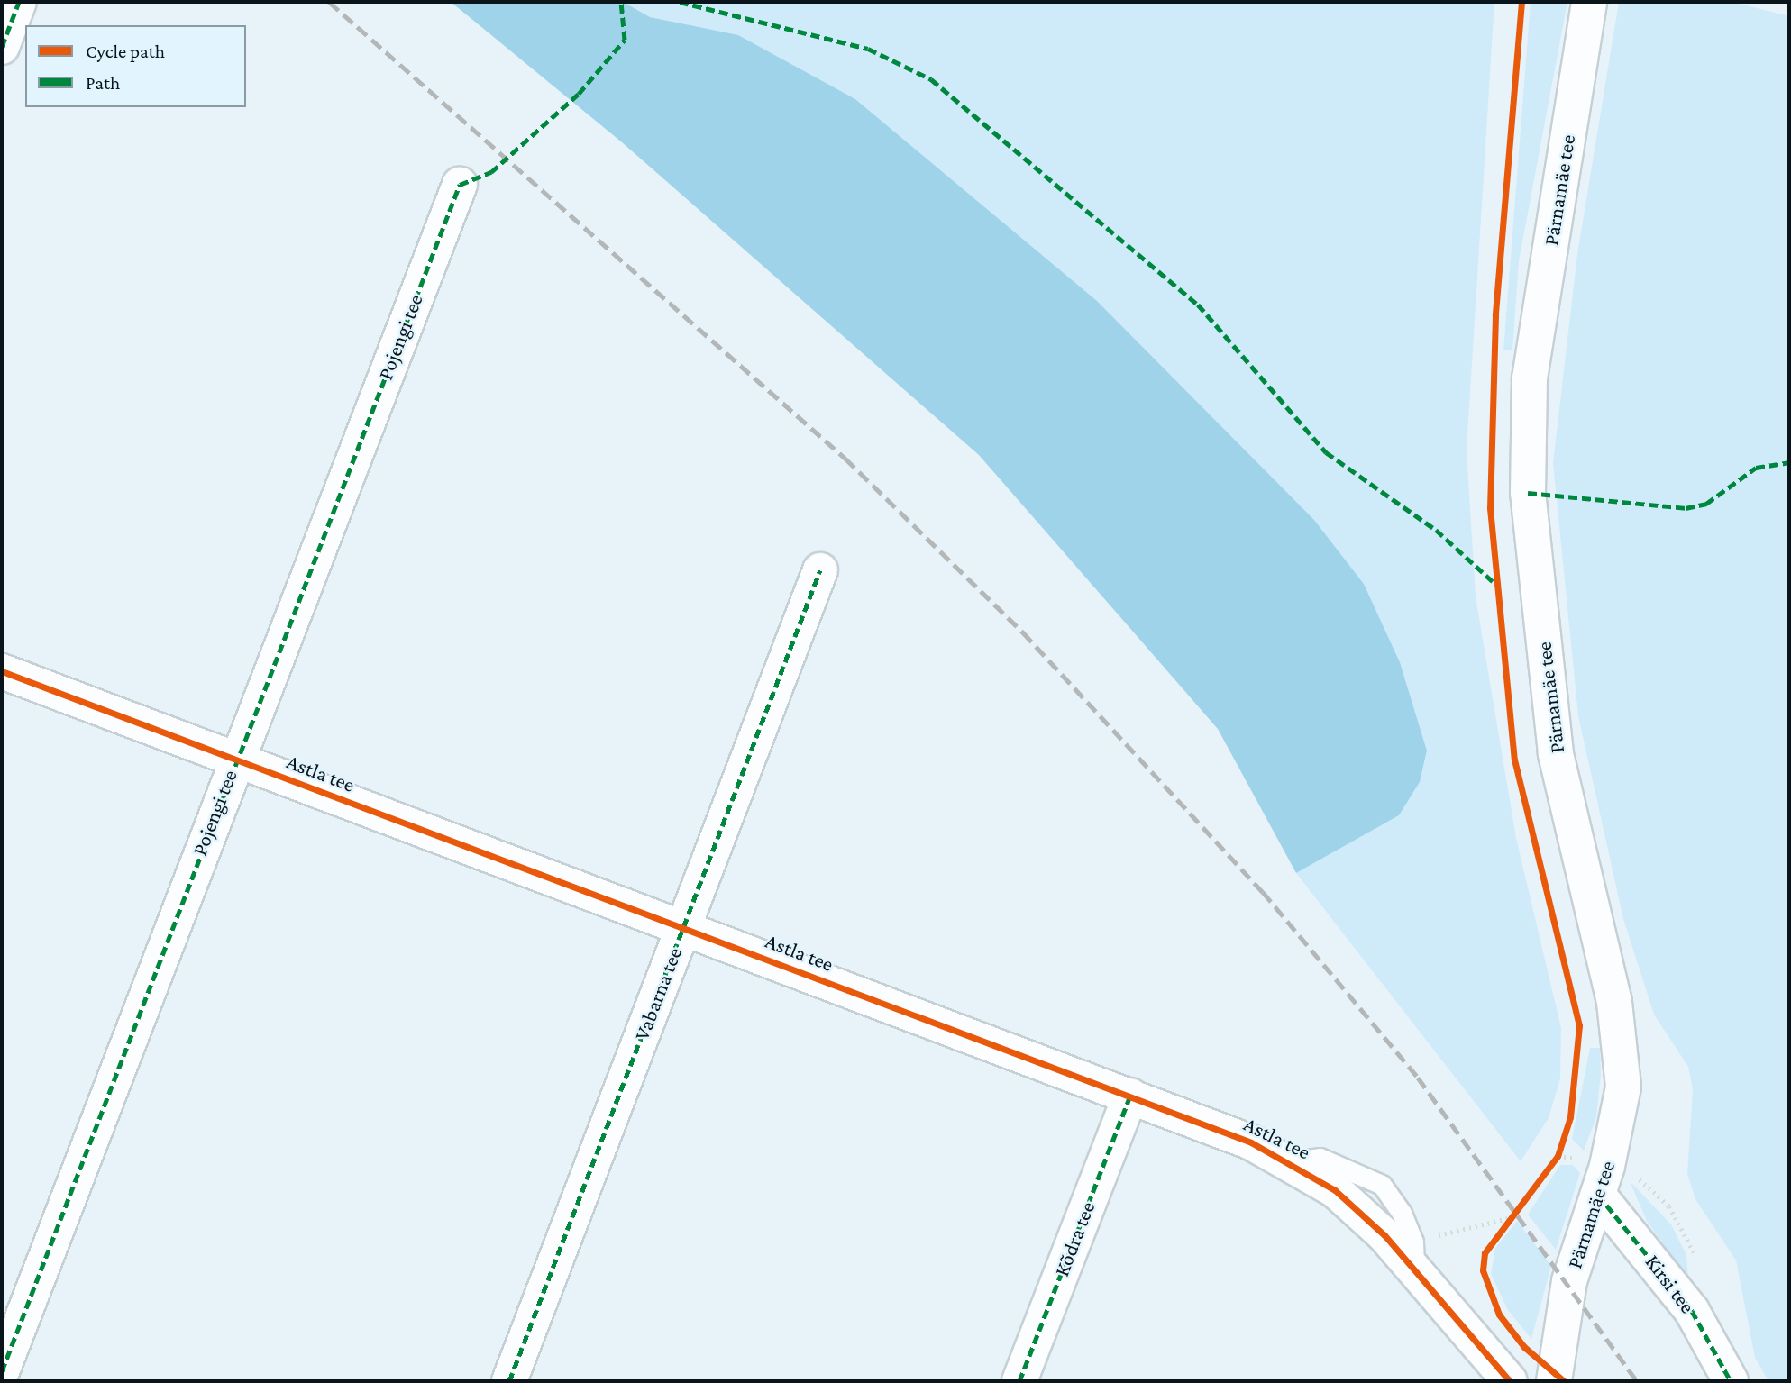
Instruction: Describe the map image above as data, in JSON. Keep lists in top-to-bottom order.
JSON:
{
  "streets": {
    "street": [
      "Pärnamäe tee",
      "Pojengi tee",
      "Astla tee",
      "Vabarna tee",
      "Kõdra tee",
      "Kirsi tee"
    ]
  },
  "crossings": [
    ["Pärnamäe tee", "Kirsi tee"],
    ["Pojengi tee", "Astla tee"],
    ["Astla tee", "Vabarna tee"],
    ["Astla tee", "Kõdra tee"]
  ],
  "legend": ["Cycle path", "Path"]
}
